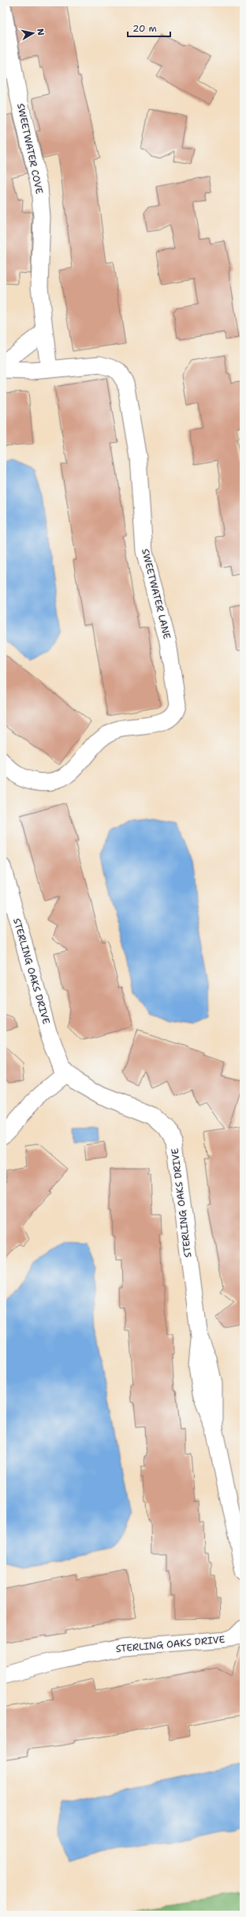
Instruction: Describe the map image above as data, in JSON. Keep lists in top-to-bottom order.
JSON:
{
  "streets": {
    "street": ["SWEETWATER COVE", "SWEETWATER LANE", "STERLING OAKS DRIVE"]
  },
  "crossings": [
    ["SWEETWATER COVE", "SWEETWATER LANE"]
  ],
  "scale_bar": "20 m",
  "north": "right"
}
